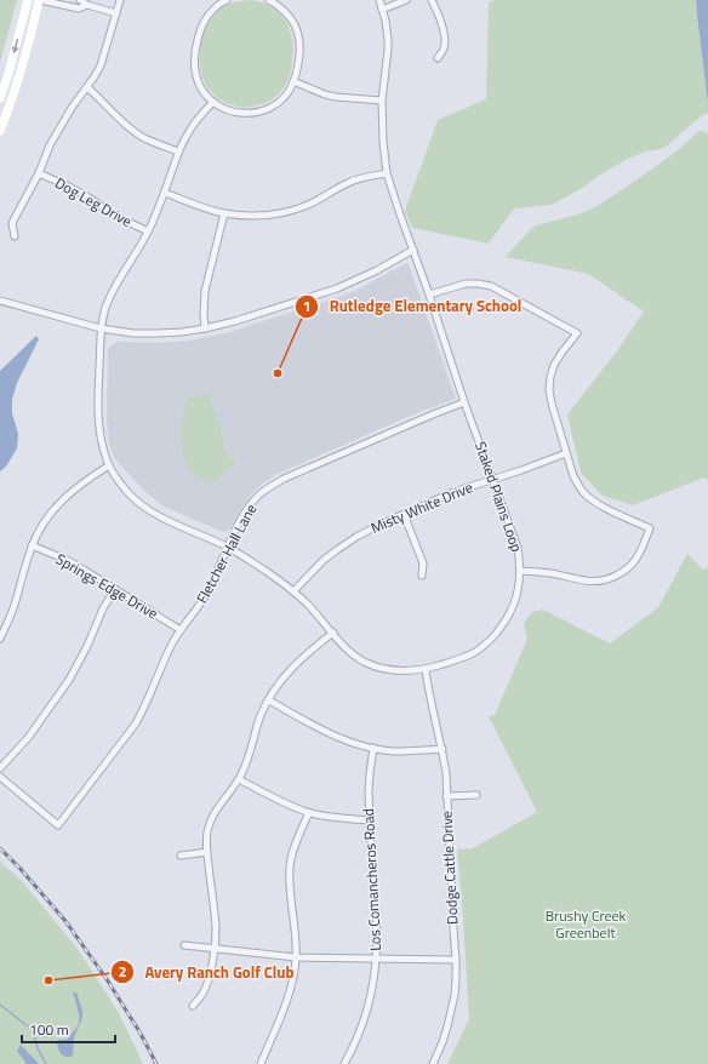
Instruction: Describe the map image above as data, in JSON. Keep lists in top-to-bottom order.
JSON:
{
  "streets": {
    "street": [
      "Dog Leg Drive",
      "Staked Plains Loop",
      "Misty White Drive",
      "Fletcher Hall Lane",
      "Springs Edge Drive",
      "Dodge Cattle Drive",
      "Los Comancheros Road"
    ]
  },
  "crossings": [
    ["Dog Leg Drive", "Staked Plains Loop"],
    ["Staked Plains Loop", "Misty White Drive"],
    ["Staked Plains Loop", "Fletcher Hall Lane"],
    ["Staked Plains Loop", "Dodge Cattle Drive"],
    ["Fletcher Hall Lane", "Springs Edge Drive"]
  ],
  "parks": ["Brushy Creek Greenbelt"],
  "places": ["Rutledge Elementary School", "Avery Ranch Golf Club"],
  "scale_bar": "100 m"
}
